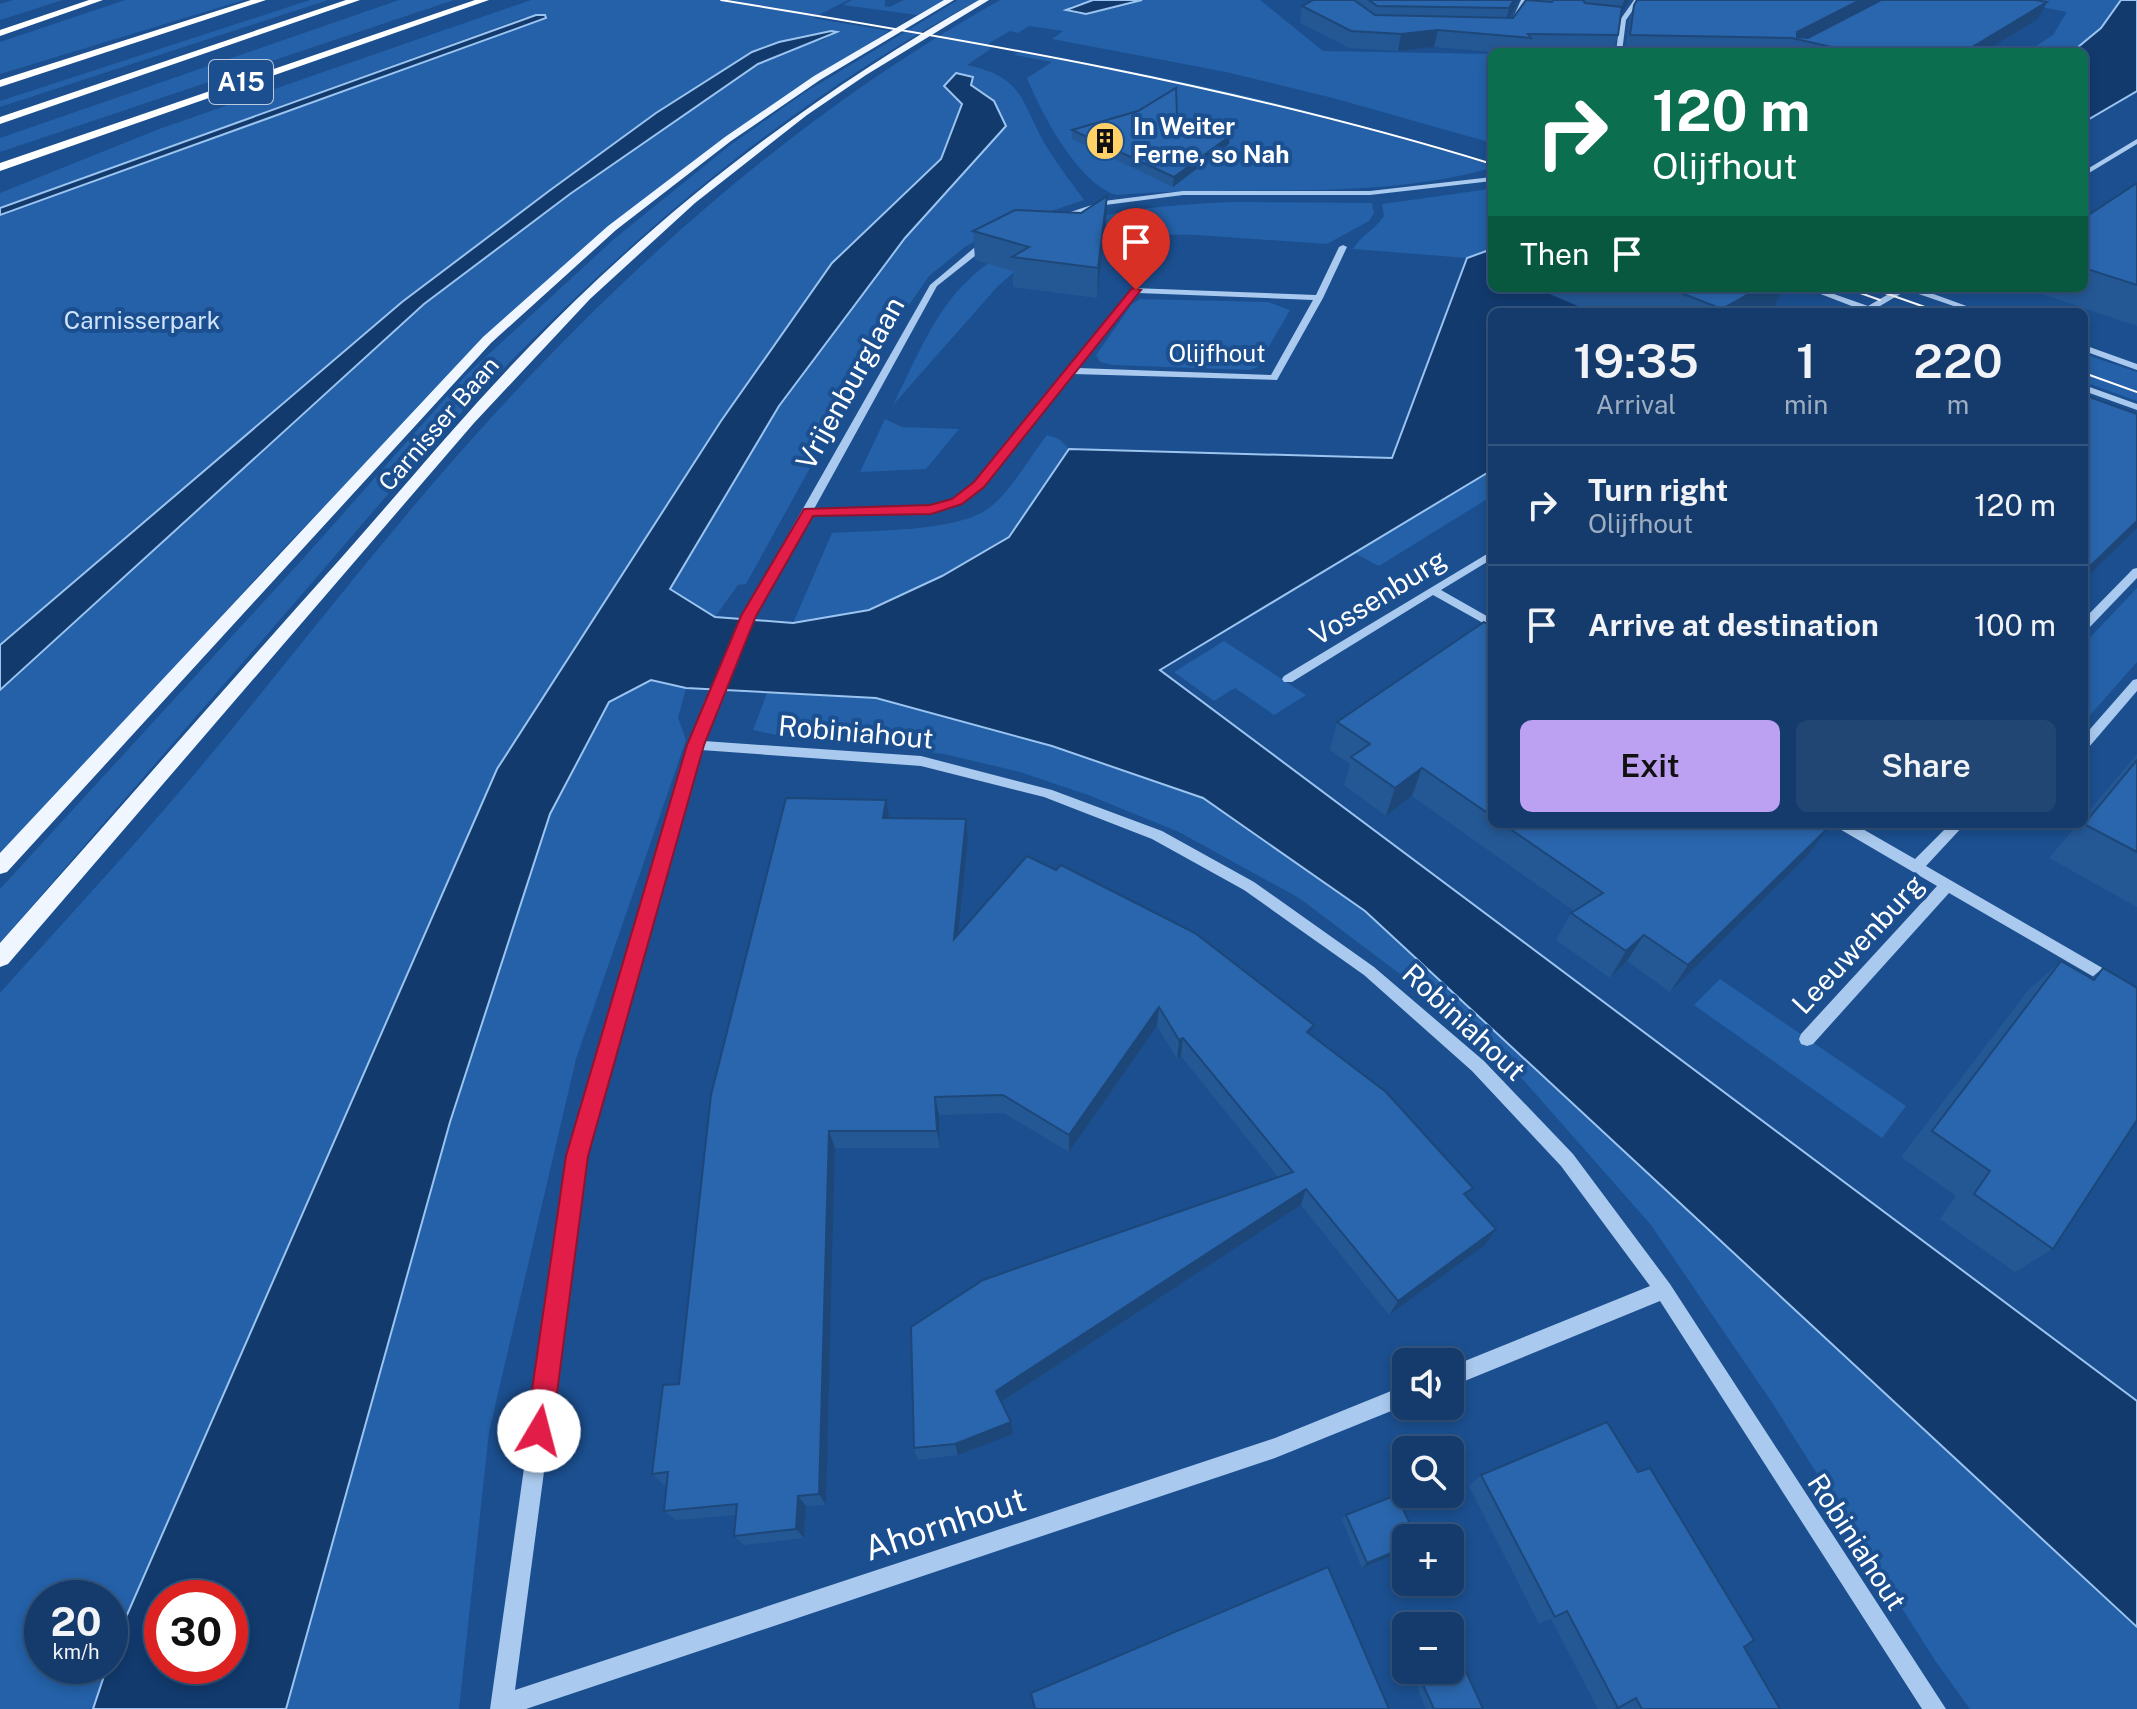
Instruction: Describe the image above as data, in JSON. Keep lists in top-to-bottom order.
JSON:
{
  "streets": {
    "highway": ["A15"],
    "main road": ["Carnisser Baan"],
    "street": [
      "Olijfhout",
      "Vrijenburglaan",
      "Vossenburg",
      "Robiniahout",
      "Leeuwenburg",
      "Ahornhout"
    ]
  },
  "crossings": [
    ["Vrijenburglaan", "Robiniahout"],
    ["Vrijenburglaan", "Ahornhout"]
  ],
  "parks": ["Carnisserpark"],
  "places": {
    "building": ["In Weiter Ferne, so Nah"]
  },
  "page": {
    "turn": ["120 m", "Olijfhout"],
    "then": "Then",
    "eta": [
      "19:35",
      "Arrival",
      "1",
      "min",
      "220",
      "m"
    ],
    "list": [
      {
        "name": "Turn right",
        "note": "Olijfhout",
        "value": "120 m"
      },
      {
        "name": "Arrive at destination",
        "value": "100 m"
      }
    ],
    "buttons": ["Exit", "Share"],
    "map_buttons": ["+", "−"],
    "speed": "20 km/h",
    "limit": "30"
  }
}
